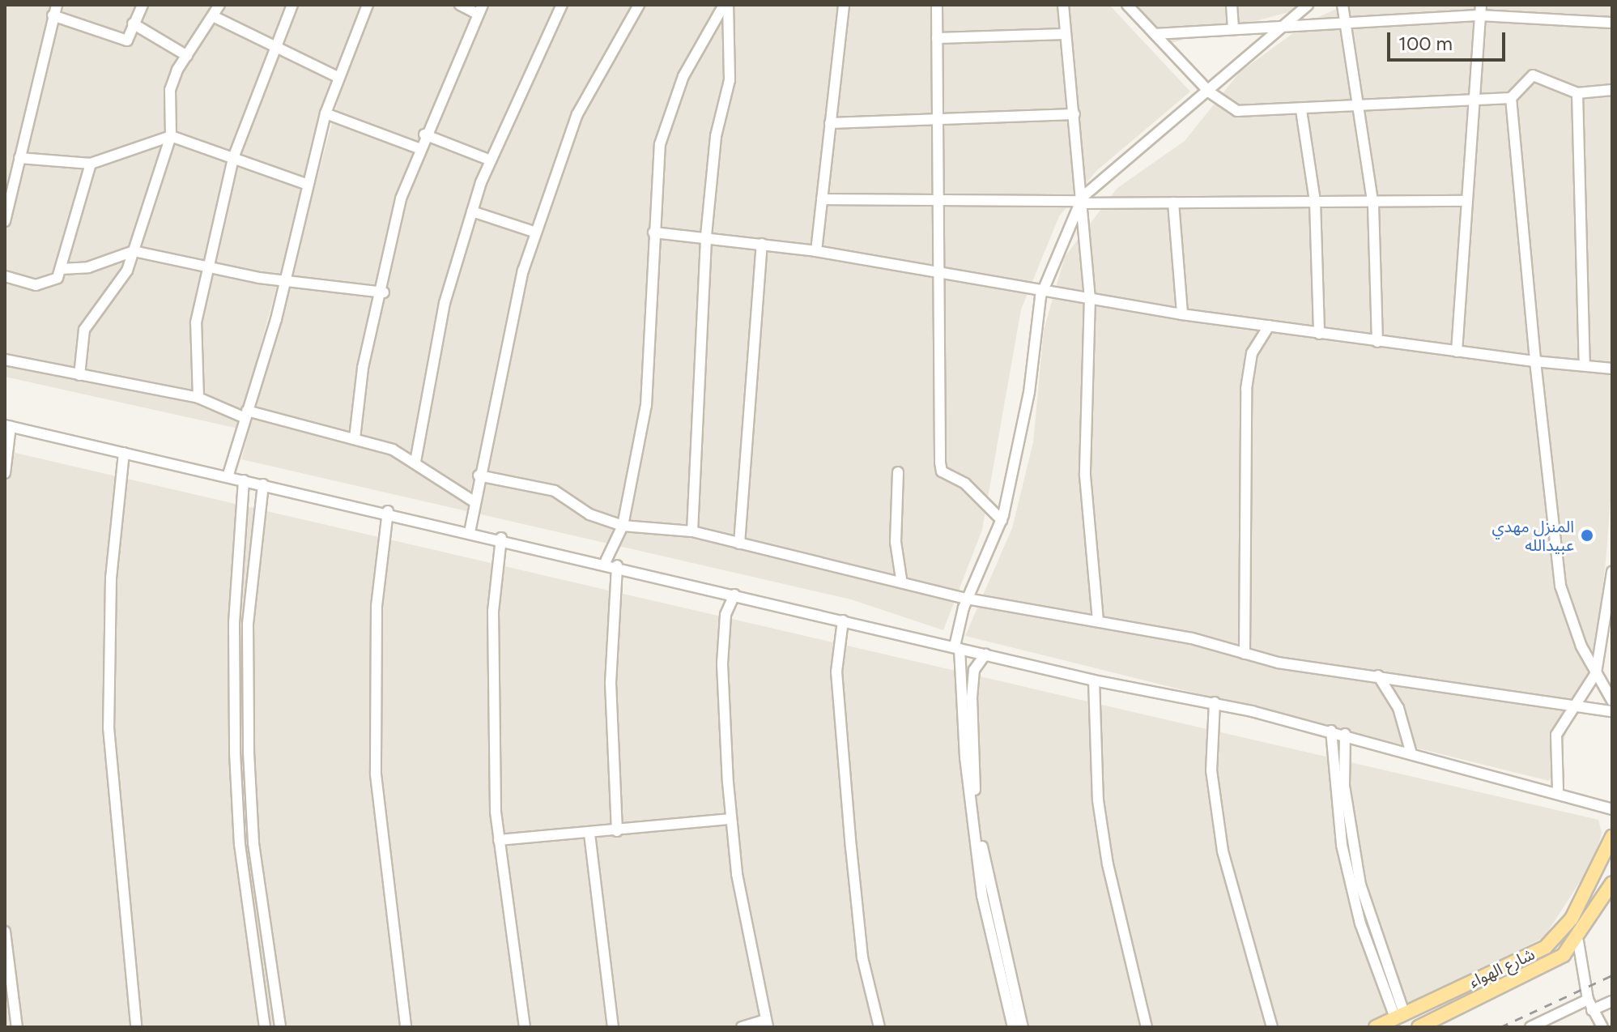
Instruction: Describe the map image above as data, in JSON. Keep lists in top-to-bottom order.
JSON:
{
  "streets": {
    "main road": ["شارع الهواء"]
  },
  "places": ["المنزل مهدي عبيدالله"],
  "scale_bar": "100 m"
}
